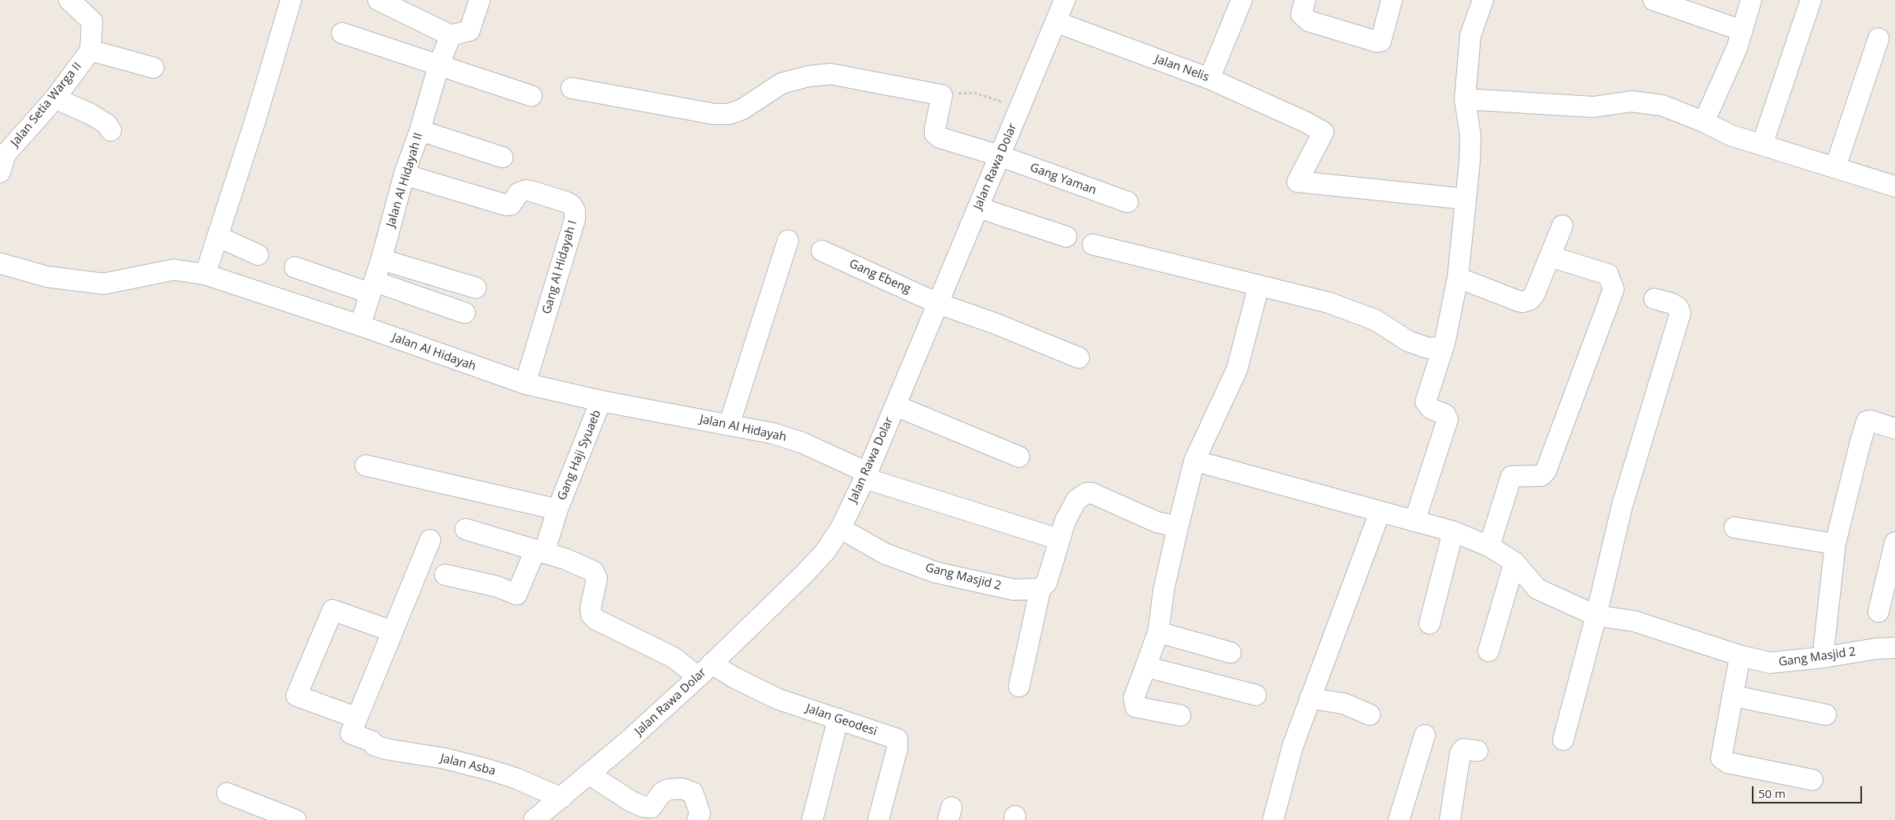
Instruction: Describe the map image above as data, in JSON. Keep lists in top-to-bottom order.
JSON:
{
  "streets": {
    "street": [
      "Jalan Nelis",
      "Jalan Setia Warga II",
      "Jalan Rawa Dolar",
      "Gang Yaman",
      "Jalan Al Hidayah II",
      "Gang Al Hidayah I",
      "Gang Ebeng",
      "Jalan Al Hidayah",
      "Gang Haji Syuaeb",
      "Gang Masjid 2",
      "Jalan Geodesi",
      "Jalan Asba"
    ]
  },
  "crossings": [
    ["Jalan Nelis", "Jalan Rawa Dolar"],
    ["Jalan Rawa Dolar", "Gang Yaman"],
    ["Jalan Rawa Dolar", "Gang Ebeng"],
    ["Jalan Rawa Dolar", "Jalan Al Hidayah"],
    ["Jalan Rawa Dolar", "Gang Masjid 2"],
    ["Jalan Rawa Dolar", "Jalan Geodesi"],
    ["Jalan Rawa Dolar", "Jalan Asba"],
    ["Jalan Al Hidayah II", "Gang Al Hidayah I"],
    ["Jalan Al Hidayah II", "Jalan Al Hidayah"],
    ["Gang Al Hidayah I", "Jalan Al Hidayah"],
    ["Jalan Al Hidayah", "Gang Haji Syuaeb"],
    ["Gang Haji Syuaeb", "Jalan Geodesi"]
  ],
  "scale_bar": "50 m"
}
